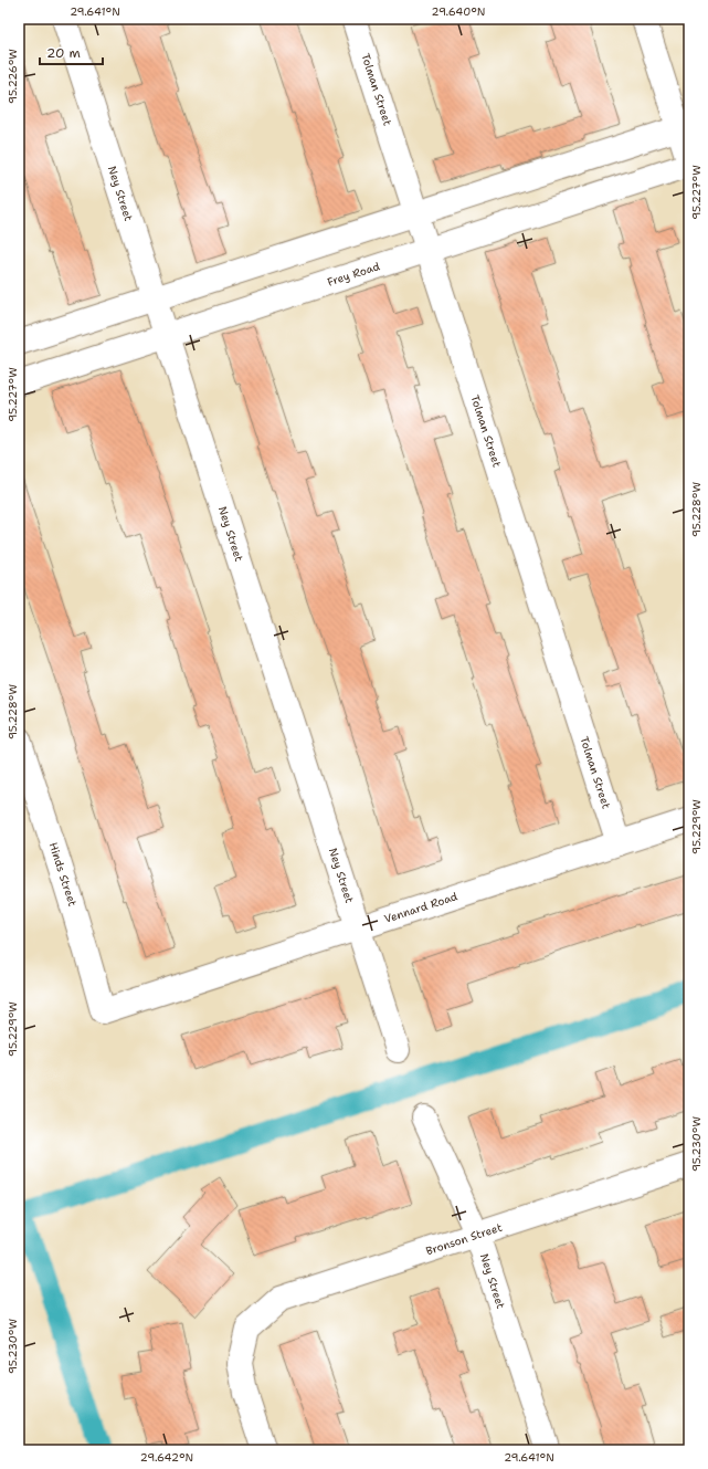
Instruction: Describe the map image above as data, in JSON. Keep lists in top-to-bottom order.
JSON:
{
  "streets": {
    "street": [
      "Tolman Street",
      "Ney Street",
      "Frey Road",
      "Hinds Street",
      "Vennard Road",
      "Bronson Street"
    ]
  },
  "crossings": [
    ["Tolman Street", "Frey Road"],
    ["Tolman Street", "Vennard Road"],
    ["Ney Street", "Frey Road"],
    ["Ney Street", "Vennard Road"],
    ["Ney Street", "Bronson Street"],
    ["Hinds Street", "Vennard Road"]
  ],
  "scale_bar": "20 m",
  "coordinates": [
    "29.641°N",
    "29.640°N",
    "95.226°W",
    "95.227°W",
    "95.228°W",
    "95.229°W",
    "95.230°W",
    "29.642°N"
  ]
}
